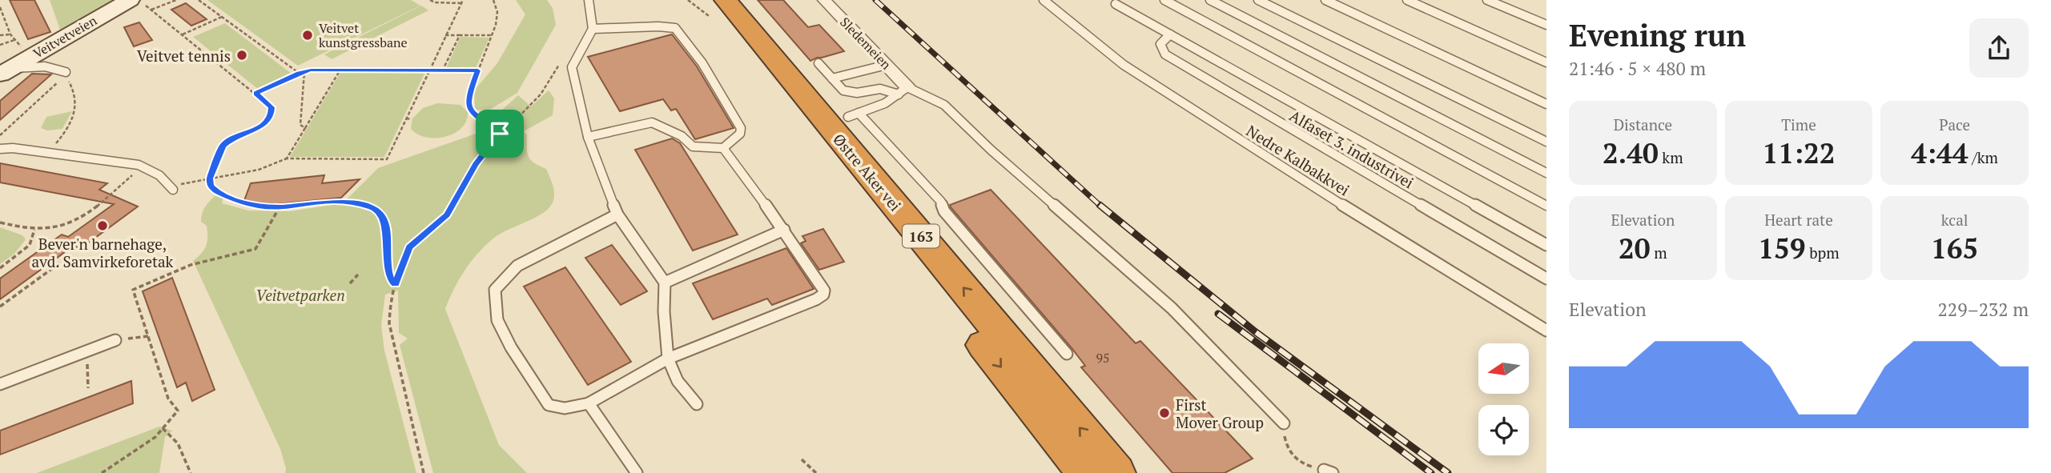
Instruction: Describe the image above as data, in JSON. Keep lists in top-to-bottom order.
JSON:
{
  "streets": {
    "highway": ["Østre Aker vei", "163"],
    "street": ["Veitvetveien", "Sledemeien"],
    "lane": ["Alfaset 3. industrivei", "Nedre Kalbakkvei"]
  },
  "parks": ["Veitvetparken"],
  "places": [
    "Veitvet kunstgressbane",
    "Veitvet tennis",
    "Bever'n barnehage, avd. Samvirkeforetak",
    "First Mover Group"
  ],
  "house_numbers": ["95"],
  "north": "left",
  "page": {
    "heading": ["Evening run", "21:46 · 5 × 480 m"],
    "stats": [
      ["Distance", "2.40 km"],
      ["Time", "11:22"],
      ["Pace", "4:44 /km"],
      ["Elevation", "20 m"],
      ["Heart rate", "159 bpm"],
      ["kcal", "165"]
    ],
    "chart": ["Elevation", "229–232 m"]
  }
}
